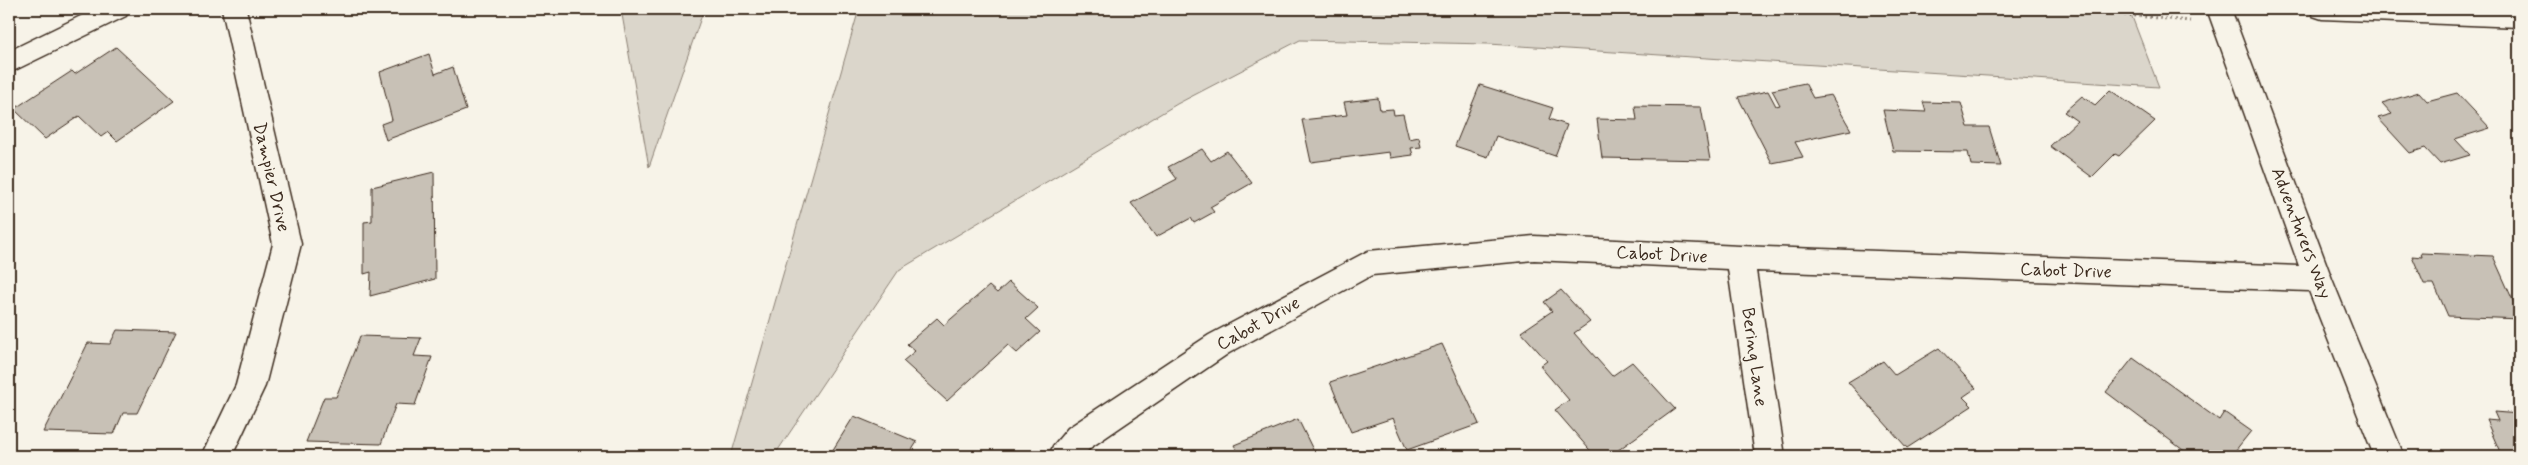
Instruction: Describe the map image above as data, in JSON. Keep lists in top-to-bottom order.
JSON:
{
  "streets": {
    "street": [
      "Dampier Drive",
      "Adventurers Way",
      "Cabot Drive",
      "Bering Lane"
    ]
  },
  "crossings": [
    ["Adventurers Way", "Cabot Drive"],
    ["Cabot Drive", "Bering Lane"]
  ]
}
